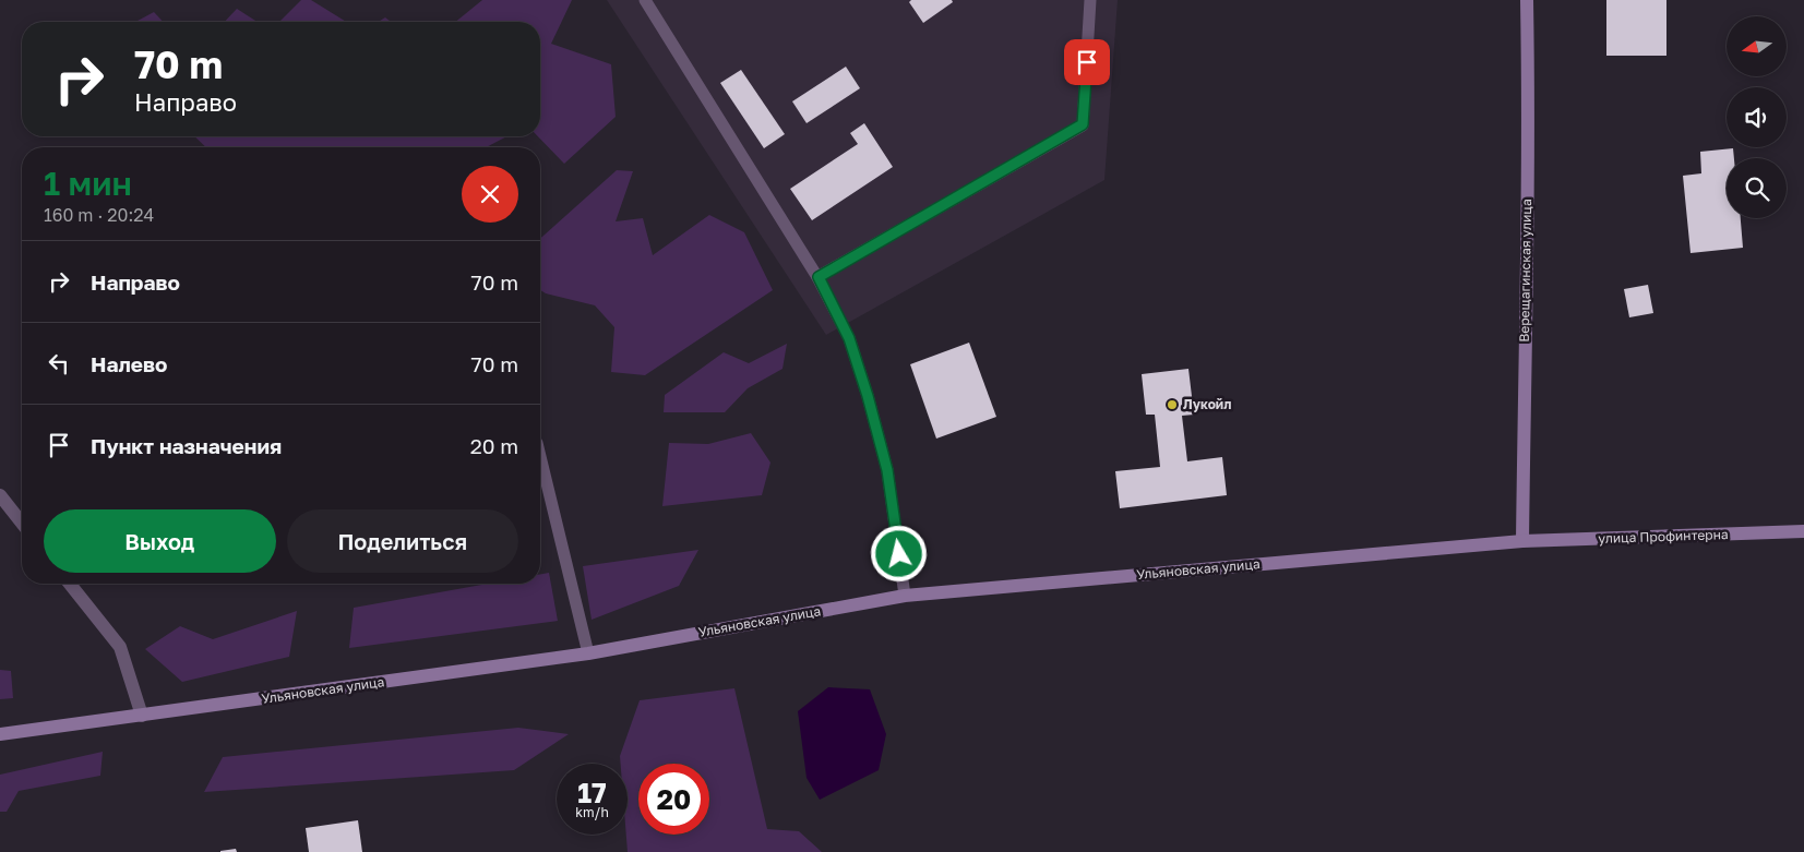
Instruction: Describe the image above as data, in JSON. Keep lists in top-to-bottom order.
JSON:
{
  "streets": {
    "main road": ["Верещагинская улица", "улица Профинтерна", "Ульяновская улица"]
  },
  "crossings": [
    ["Верещагинская улица", "улица Профинтерна"],
    ["Верещагинская улица", "Ульяновская улица"],
    ["улица Профинтерна", "Ульяновская улица"]
  ],
  "places": ["Лукойл"],
  "north": "left",
  "page": {
    "turn": ["70 m", "Направо"],
    "heading": ["1 мин", "160 m · 20:24"],
    "list": [
      {
        "name": "Направо",
        "value": "70 m"
      },
      {
        "name": "Налево",
        "value": "70 m"
      },
      {
        "name": "Пункт назначения",
        "value": "20 m"
      }
    ],
    "buttons": ["Выход", "Поделиться"],
    "speed": "17 km/h",
    "limit": "20"
  }
}
